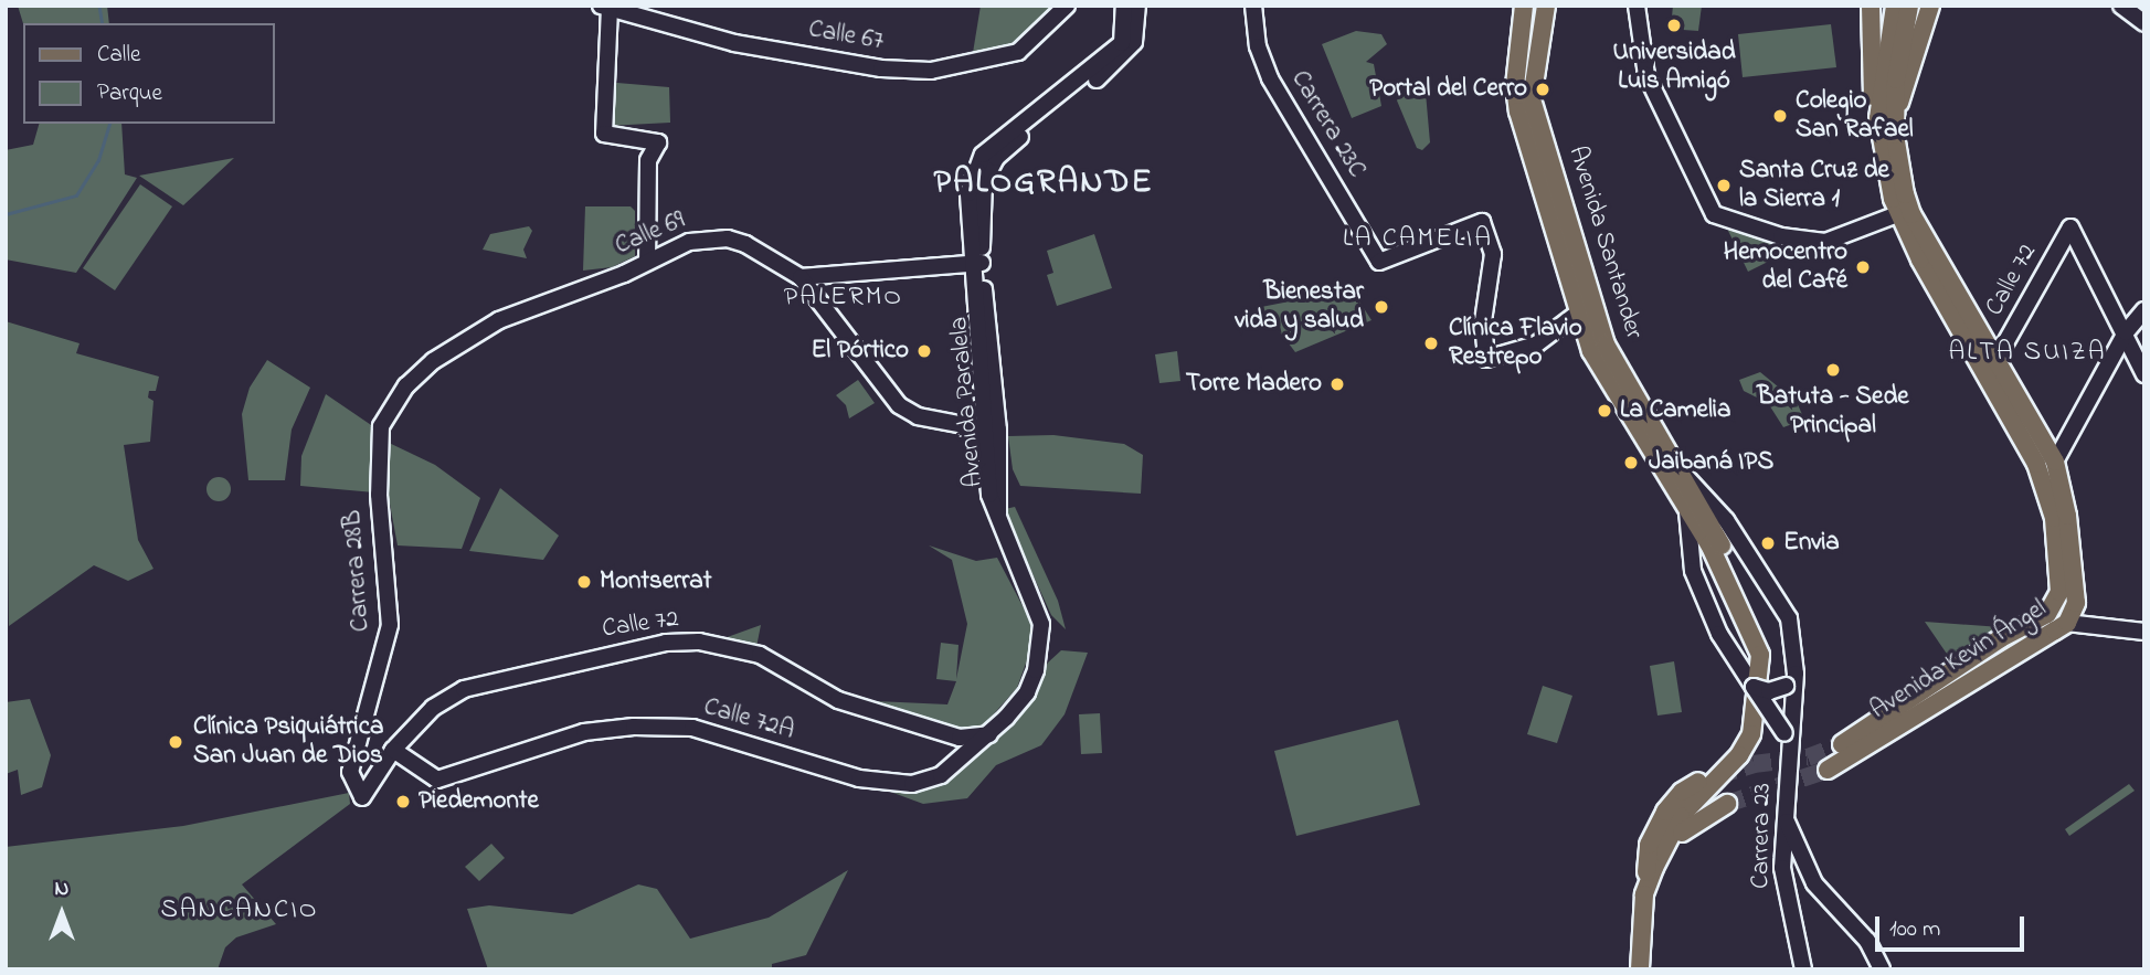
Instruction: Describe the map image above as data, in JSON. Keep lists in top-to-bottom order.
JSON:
{
  "streets": {
    "main road": ["Avenida Santander", "Avenida Kevin Ángel"],
    "street": [
      "Calle 67",
      "Carrera 23C",
      "Calle 69",
      "Calle 72",
      "Avenida Paralela",
      "Carrera 28B",
      "Calle 72A",
      "Carrera 23"
    ]
  },
  "crossings": [
    ["Carrera 23C", "Avenida Santander"],
    ["Calle 69", "Carrera 28B"],
    ["Avenida Santander", "Carrera 23"],
    ["Calle 72", "Avenida Paralela"],
    ["Calle 72", "Carrera 28B"],
    ["Calle 72", "Avenida Kevin Ángel"],
    ["Calle 72", "Calle 72A"],
    ["Avenida Paralela", "Calle 72A"]
  ],
  "districts": [
    "PALOGRANDE",
    "LA CAMELIA",
    "PALERMO",
    "ALTA SUIZA",
    "SANCANCIO"
  ],
  "places": [
    "Universidad Luis Amigó",
    "Portal del Cerro",
    "Colegio San Rafael",
    "Santa Cruz de la Sierra 1",
    "Hemocentro del Café",
    "Bienestar vida y salud",
    "Clínica Flavio Restrepo",
    "El Pórtico",
    "Batuta - Sede Principal",
    "Torre Madero",
    "La Camelia",
    "Jaibaná IPS",
    "Envia",
    "Montserrat",
    "Clínica Psiquiátrica San Juan de Dios",
    "Piedemonte"
  ],
  "legend": ["Calle", "Parque"],
  "scale_bar": "100 m",
  "north": "top"
}
